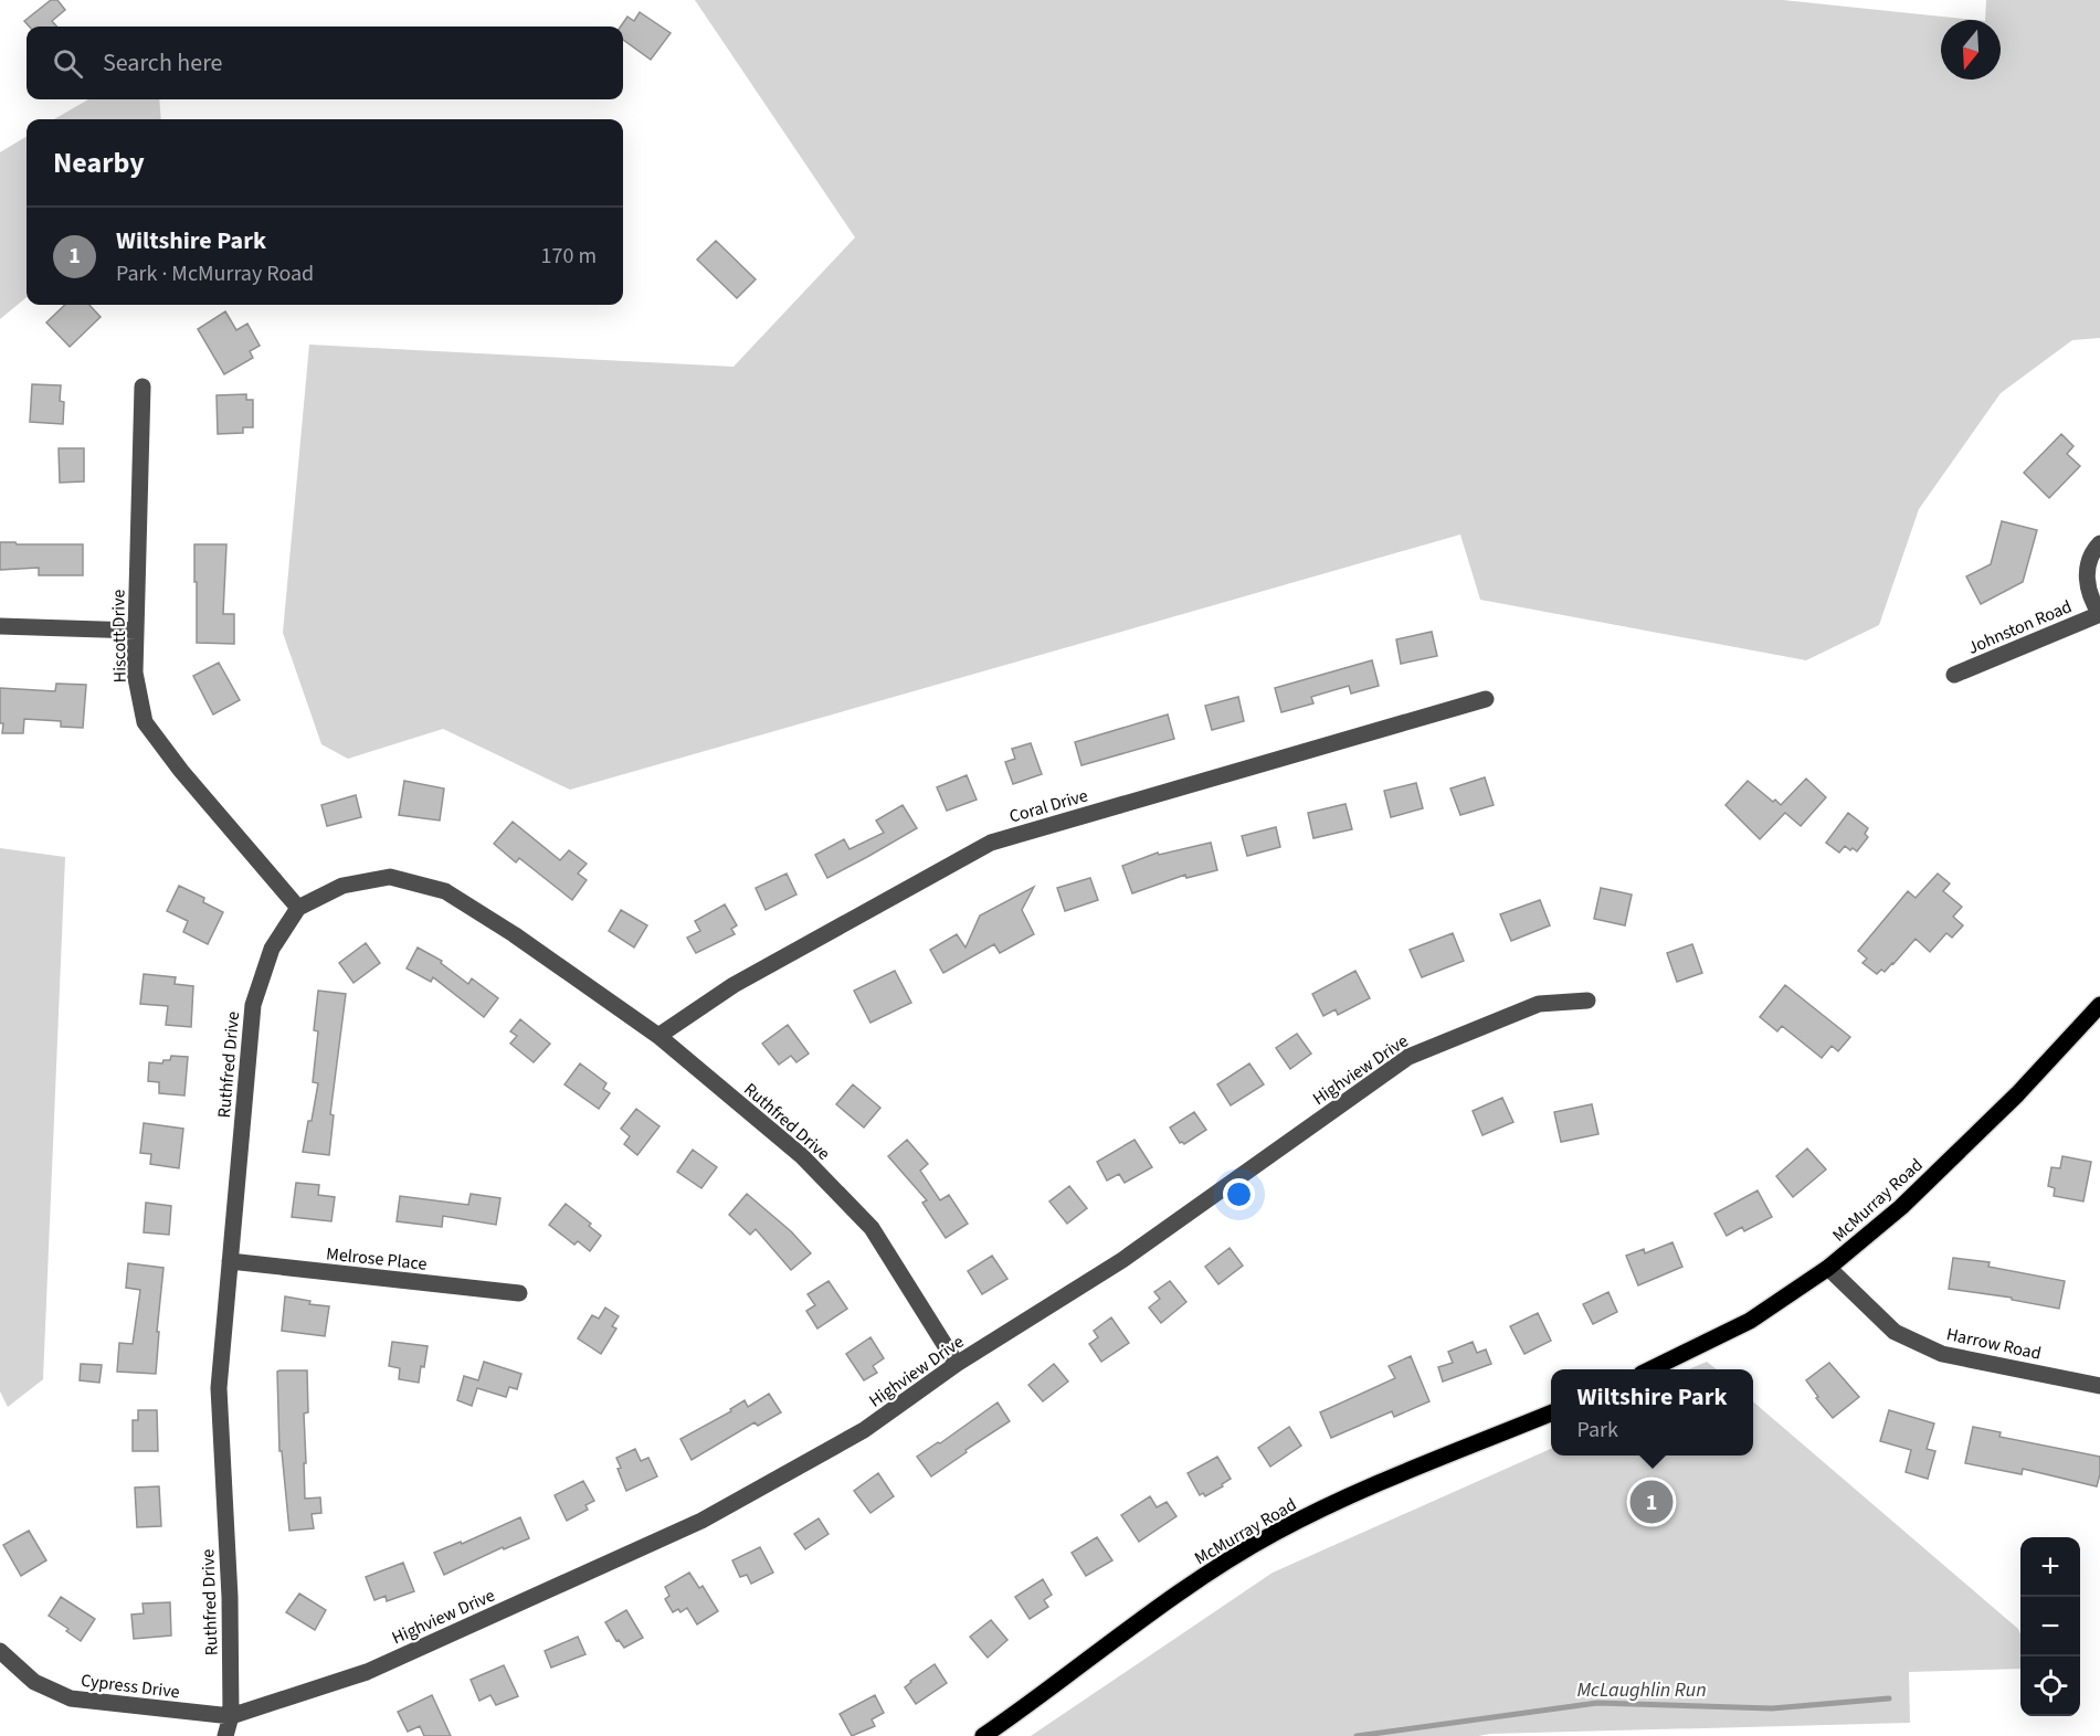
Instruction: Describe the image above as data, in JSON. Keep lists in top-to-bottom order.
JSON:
{
  "streets": {
    "main road": ["McMurray Road"],
    "street": [
      "Johnston Road",
      "Hiscott Drive",
      "Coral Drive",
      "Ruthfred Drive",
      "Highview Drive",
      "Melrose Place",
      "Harrow Road",
      "Cypress Drive"
    ]
  },
  "crossings": [
    ["Hiscott Drive", "Ruthfred Drive"],
    ["Coral Drive", "Ruthfred Drive"],
    ["Ruthfred Drive", "Highview Drive"],
    ["Ruthfred Drive", "Melrose Place"],
    ["Ruthfred Drive", "Cypress Drive"],
    ["Highview Drive", "Cypress Drive"],
    ["McMurray Road", "Harrow Road"]
  ],
  "water": ["McLaughlin Run"],
  "north": "bottom",
  "page": {
    "search": "Search here",
    "heading": "Nearby",
    "list": [
      {
        "mark": "1",
        "name": "Wiltshire Park",
        "note": "Park · McMurray Road",
        "value": "170 m"
      }
    ],
    "popup": ["Wiltshire Park", "Park"],
    "pins": "1",
    "map_buttons": ["+", "−"]
  }
}
